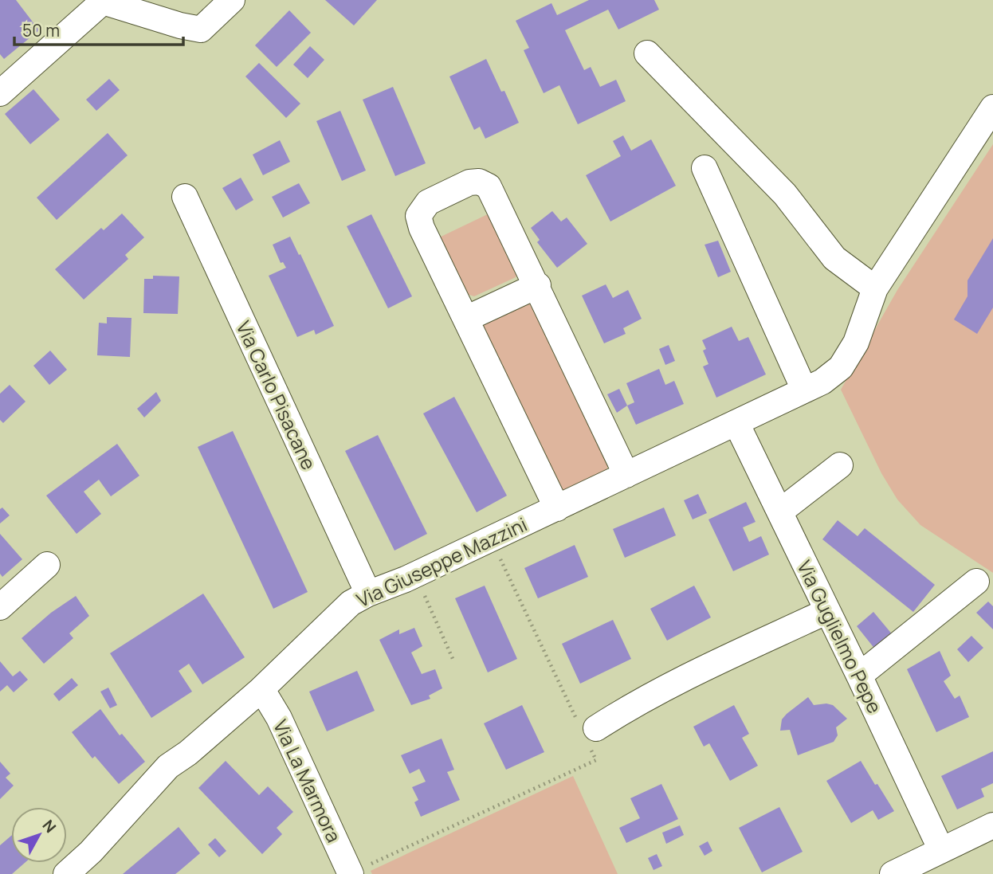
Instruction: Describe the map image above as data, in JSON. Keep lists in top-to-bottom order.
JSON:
{
  "streets": {
    "street": [
      "Via Carlo Pisacane",
      "Via Giuseppe Mazzini",
      "Via Guglielmo Pepe",
      "Via La Marmora"
    ]
  },
  "crossings": [
    ["Via Carlo Pisacane", "Via Giuseppe Mazzini"],
    ["Via Giuseppe Mazzini", "Via Guglielmo Pepe"],
    ["Via Giuseppe Mazzini", "Via La Marmora"]
  ],
  "scale_bar": "50 m",
  "north": "top right"
}
